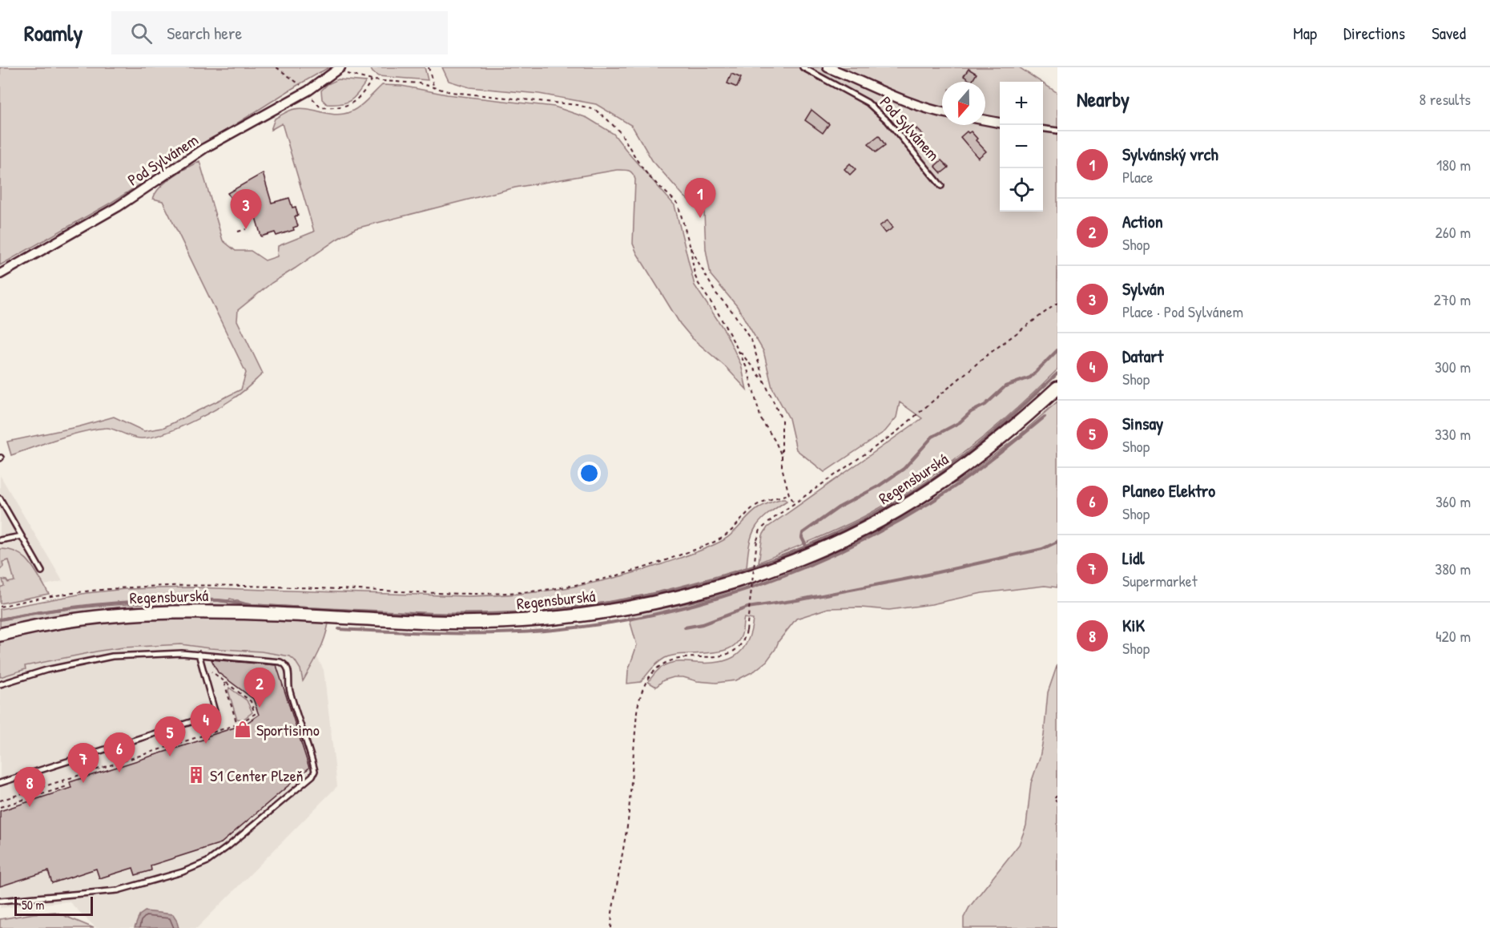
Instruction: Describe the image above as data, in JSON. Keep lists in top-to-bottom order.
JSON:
{
  "streets": {
    "main road": ["Regensburská"],
    "street": ["Pod Sylvánem"]
  },
  "places": {
    "shop": ["Sportisimo"],
    "building": ["S1 Center Plzeň"]
  },
  "scale_bar": "50 m",
  "north": "bottom",
  "page": {
    "header": "Roamly",
    "search": "Search here",
    "nav": ["Map", "Directions", "Saved"],
    "heading": ["Nearby", "8 results"],
    "map_buttons": ["+", "−"],
    "list": [
      {
        "mark": "1",
        "name": "Sylvánský vrch",
        "note": "Place",
        "value": "180 m"
      },
      {
        "mark": "2",
        "name": "Action",
        "note": "Shop",
        "value": "260 m"
      },
      {
        "mark": "3",
        "name": "Sylván",
        "note": "Place · Pod Sylvánem",
        "value": "270 m"
      },
      {
        "mark": "4",
        "name": "Datart",
        "note": "Shop",
        "value": "300 m"
      },
      {
        "mark": "5",
        "name": "Sinsay",
        "note": "Shop",
        "value": "330 m"
      },
      {
        "mark": "6",
        "name": "Planeo Elektro",
        "note": "Shop",
        "value": "360 m"
      },
      {
        "mark": "7",
        "name": "Lidl",
        "note": "Supermarket",
        "value": "380 m"
      },
      {
        "mark": "8",
        "name": "KiK",
        "note": "Shop",
        "value": "420 m"
      }
    ],
    "pins": [
      "1",
      "3",
      "2",
      "4",
      "5",
      "6",
      "7",
      "8"
    ],
    "scale": "50 m"
  }
}
